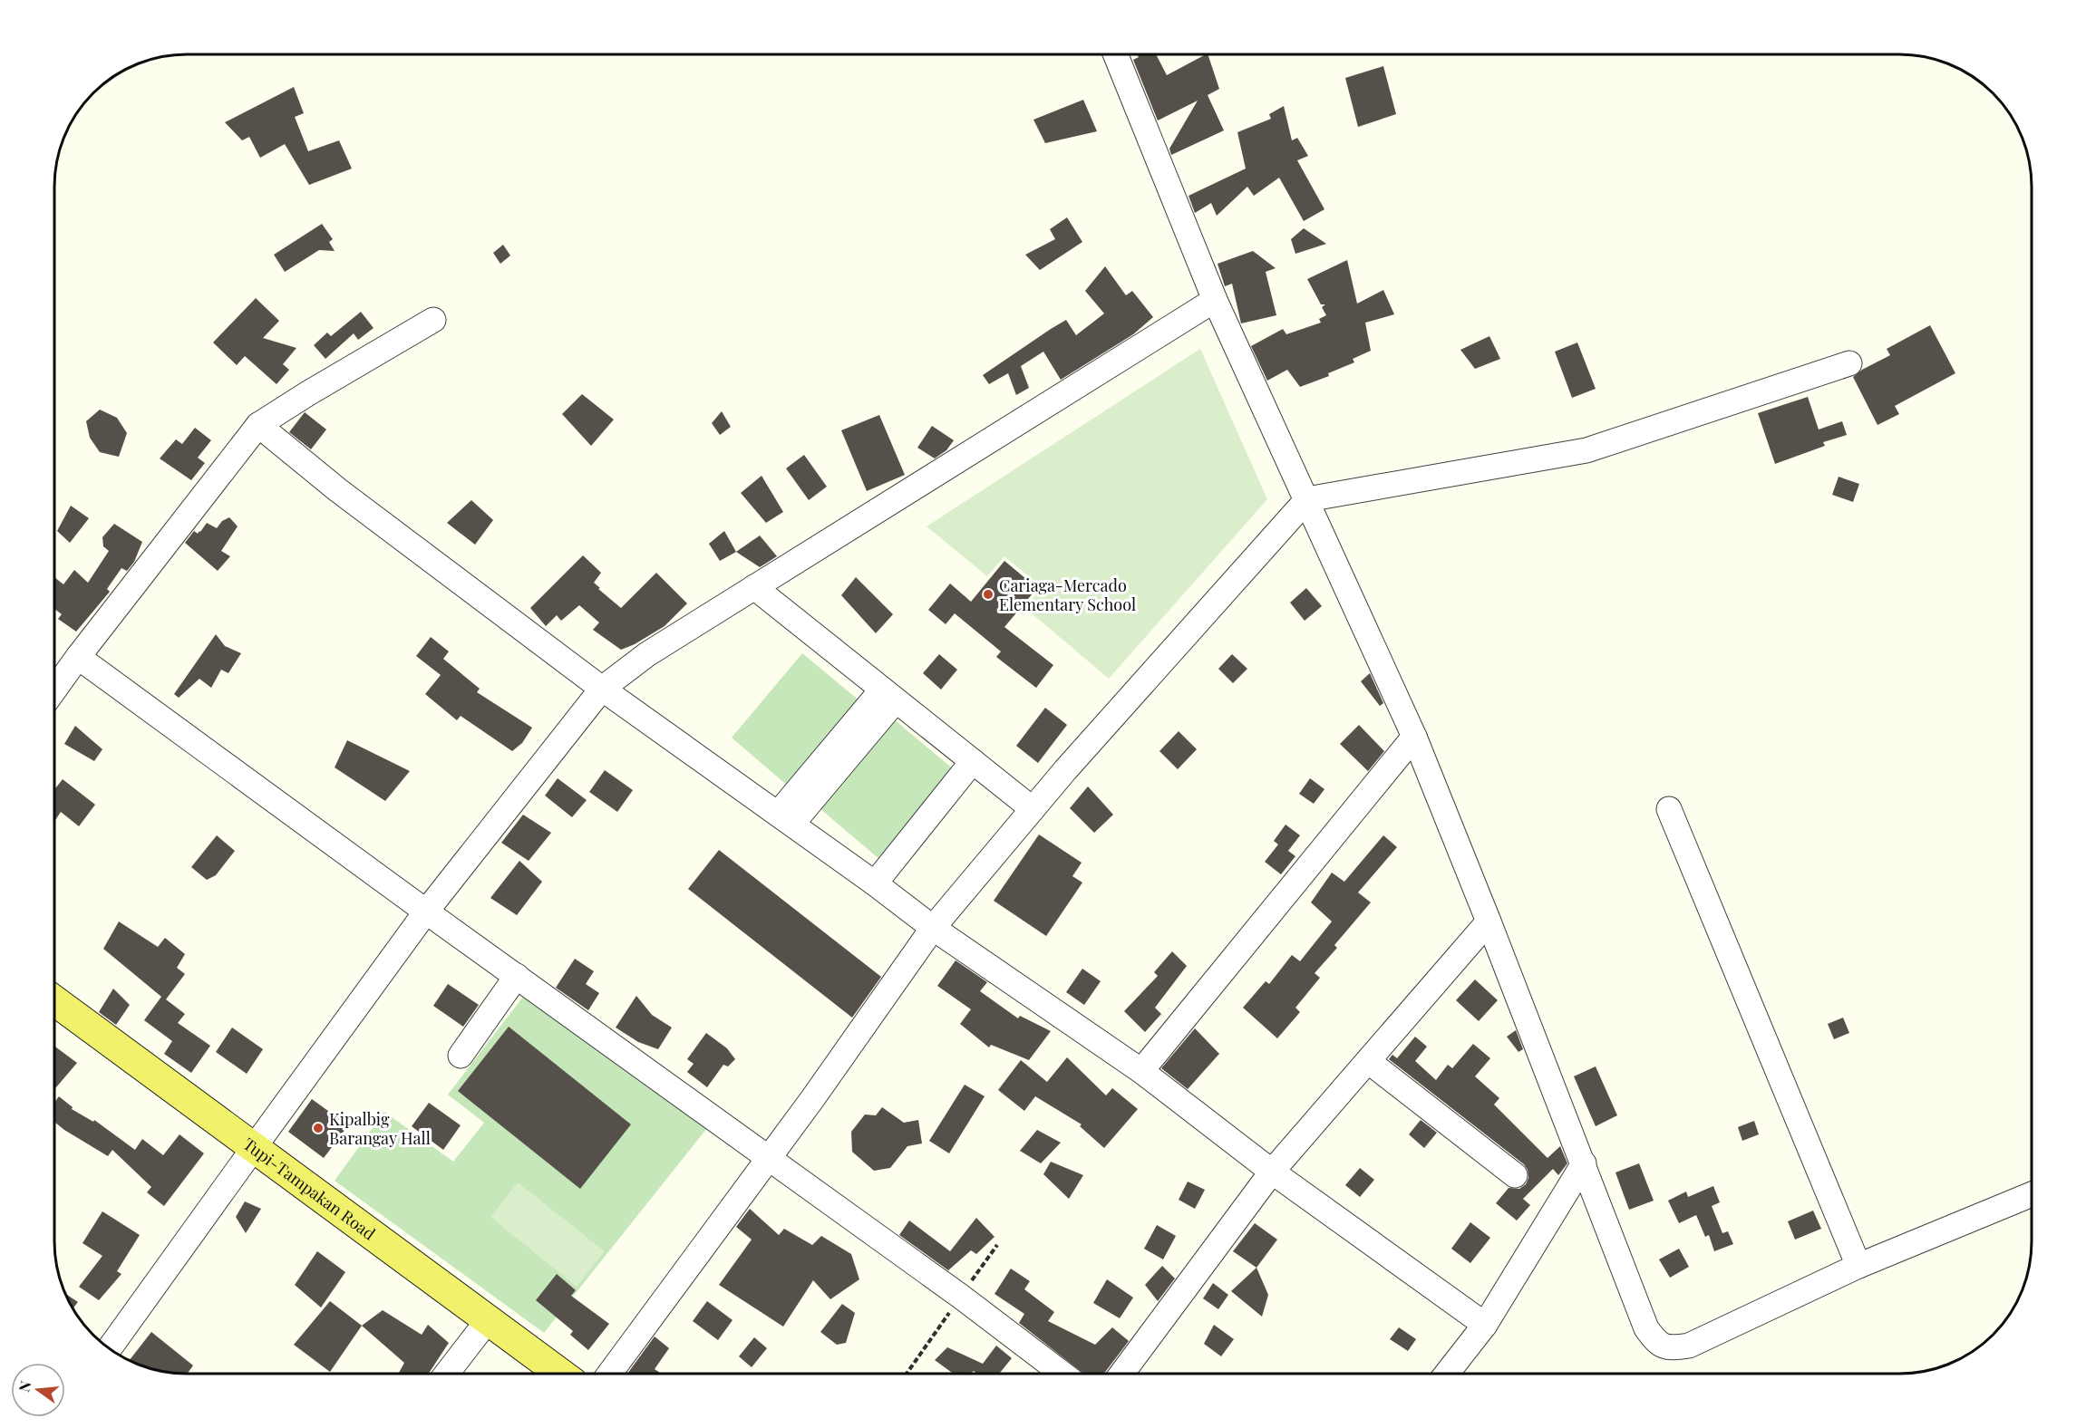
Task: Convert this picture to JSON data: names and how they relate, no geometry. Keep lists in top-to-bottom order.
{
  "streets": {
    "main road": ["Tupi-Tampakan Road"]
  },
  "places": ["Cariaga-Mercado Elementary School", "Kipalbig Barangay Hall"],
  "north": "left"
}
